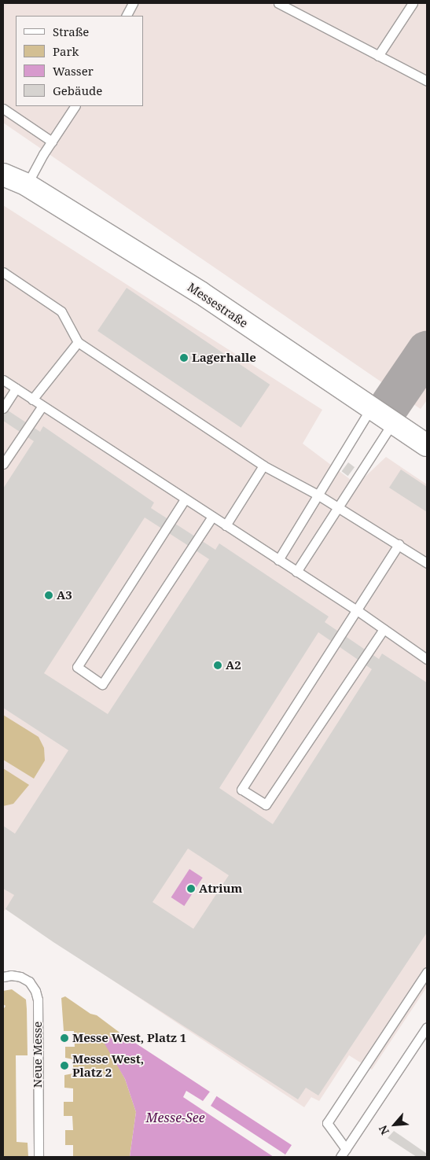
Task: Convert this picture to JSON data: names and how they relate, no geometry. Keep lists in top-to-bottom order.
{
  "streets": {
    "street": ["Messestraße"],
    "lane": ["Neue Messe"]
  },
  "water": ["Messe-See"],
  "places": [
    "Lagerhalle",
    "A3",
    "A2",
    "Atrium",
    "Messe West, Platz 1",
    "Messe West, Platz 2"
  ],
  "legend": [
    "Straße",
    "Park",
    "Wasser",
    "Gebäude"
  ],
  "north": "bottom left"
}
